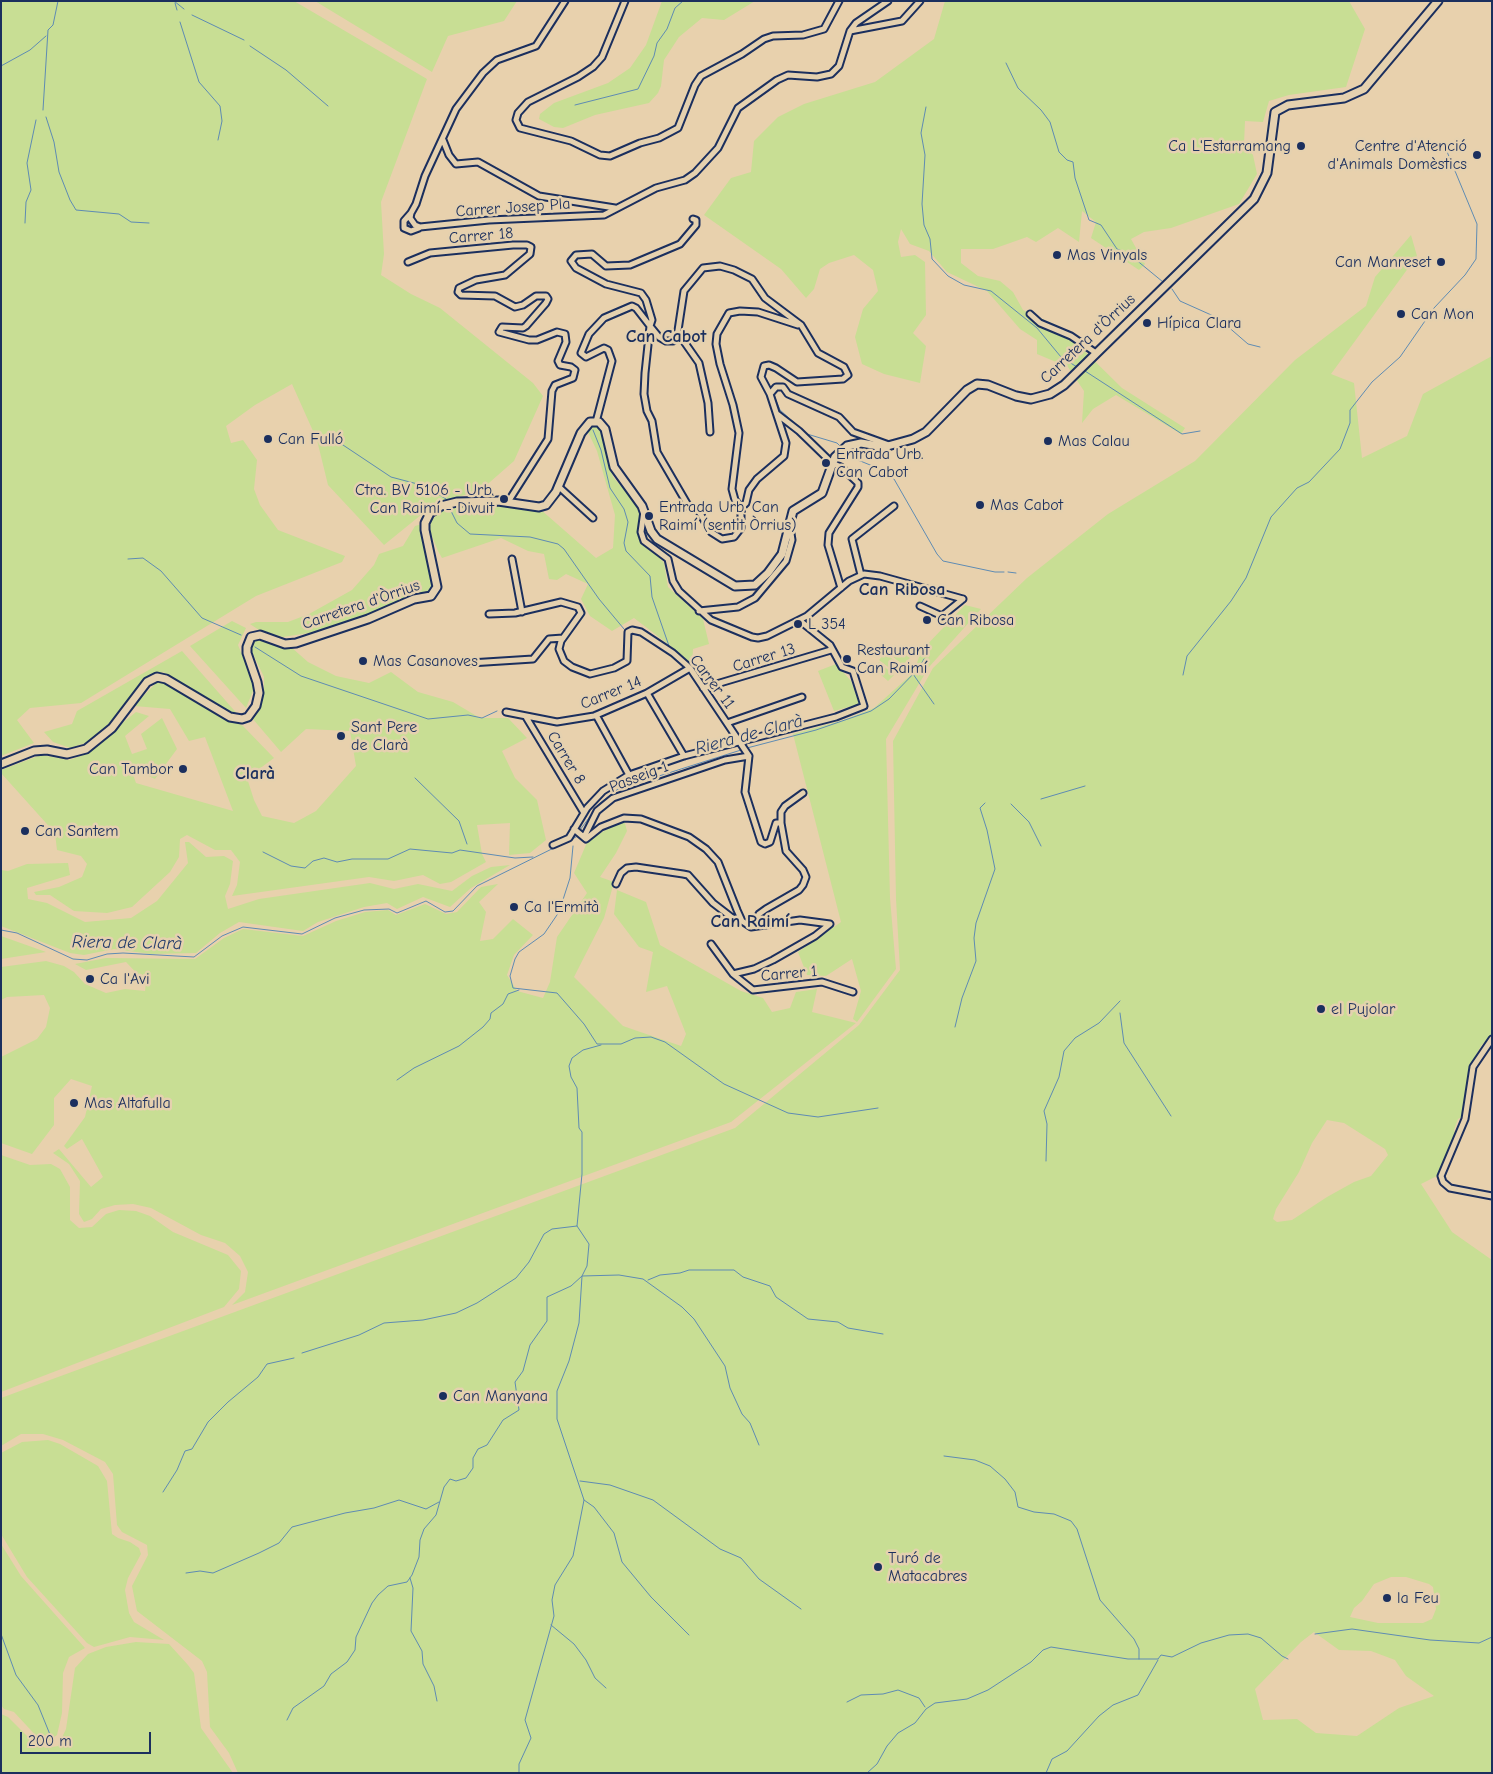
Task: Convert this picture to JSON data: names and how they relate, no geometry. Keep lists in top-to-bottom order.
{
  "streets": {
    "street": [
      "Carrer Josep Pla",
      "Carrer 18",
      "Carretera d'Òrrius",
      "Carrer 13",
      "Carrer 11",
      "Carrer 14",
      "Carrer 8",
      "Passeig 1",
      "Carrer 1"
    ]
  },
  "crossings": [
    ["Carrer 18", "Carretera d'Òrrius"],
    ["Carrer 13", "Carrer 11"],
    ["Carrer 11", "Carrer 14"],
    ["Carrer 11", "Passeig 1"],
    ["Carrer 14", "Carrer 8"]
  ],
  "districts": [
    "Can Cabot",
    "Can Ribosa",
    "Clarà",
    "Can Raimí"
  ],
  "water": ["Riera de Clarà"],
  "places": [
    "Ca L'Estarramang",
    "Centre d'Atenció d'Animals Domèstics",
    "Mas Vinyals",
    "Can Manreset",
    "Can Mon",
    "Hípica Clara",
    "Can Fulló",
    "Mas Calau",
    "Entrada Urb. Can Cabot",
    "Ctra. BV 5106 - Urb. Can Raimí - Divuit",
    "Mas Cabot",
    "Entrada Urb. Can Raimí (sentit Òrrius)",
    "Can Ribosa",
    "L 354",
    "Restaurant Can Raimí",
    "Mas Casanoves",
    "Sant Pere de Clarà",
    "Can Tambor",
    "Can Santem",
    "Ca l'Ermità",
    "Ca l'Avi",
    "el Pujolar",
    "Mas Altafulla",
    "Can Manyana",
    "Turó de Matacabres",
    "la Feu"
  ],
  "scale_bar": "200 m"
}
